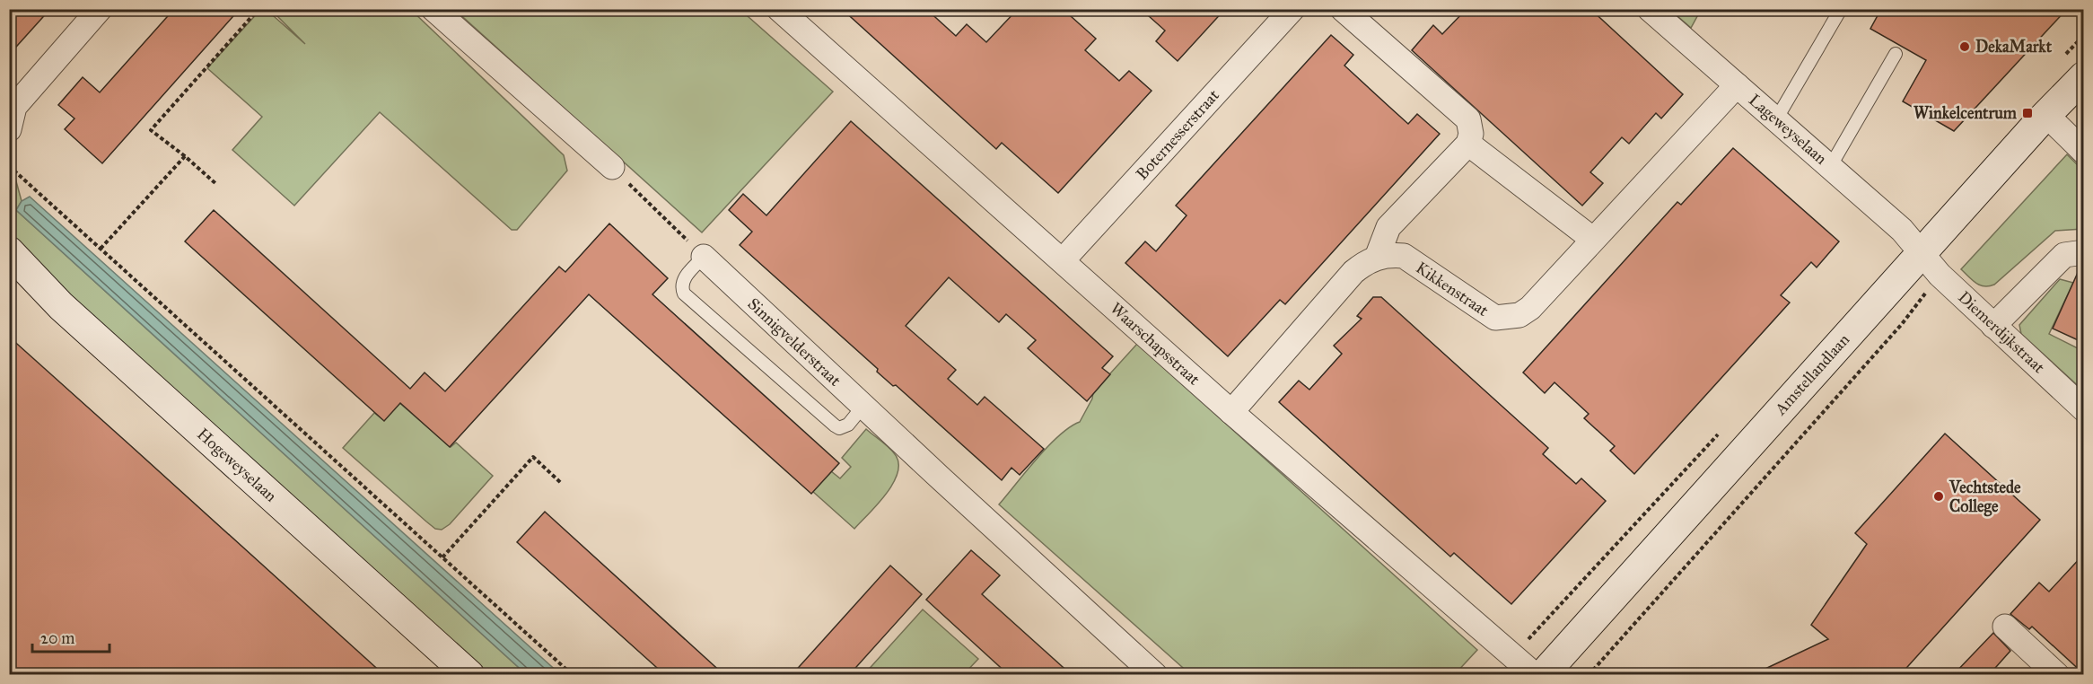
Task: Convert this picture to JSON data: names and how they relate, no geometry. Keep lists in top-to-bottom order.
{
  "streets": {
    "main road": ["Amstellandlaan", "Hogeweyselaan"],
    "street": [
      "Lageweyselaan",
      "Boternesserstraat",
      "Kikkenstraat",
      "Diemerdijkstraat",
      "Sinnigvelderstraat",
      "Waarschapsstraat"
    ]
  },
  "crossings": [
    ["Lageweyselaan", "Kikkenstraat"],
    ["Lageweyselaan", "Diemerdijkstraat"],
    ["Lageweyselaan", "Amstellandlaan"],
    ["Boternesserstraat", "Waarschapsstraat"],
    ["Kikkenstraat", "Waarschapsstraat"],
    ["Diemerdijkstraat", "Amstellandlaan"]
  ],
  "places": {
    "other": ["DekaMarkt", "Vechtstede College"],
    "transit": ["Winkelcentrum"]
  },
  "scale_bar": "20 m"
}
